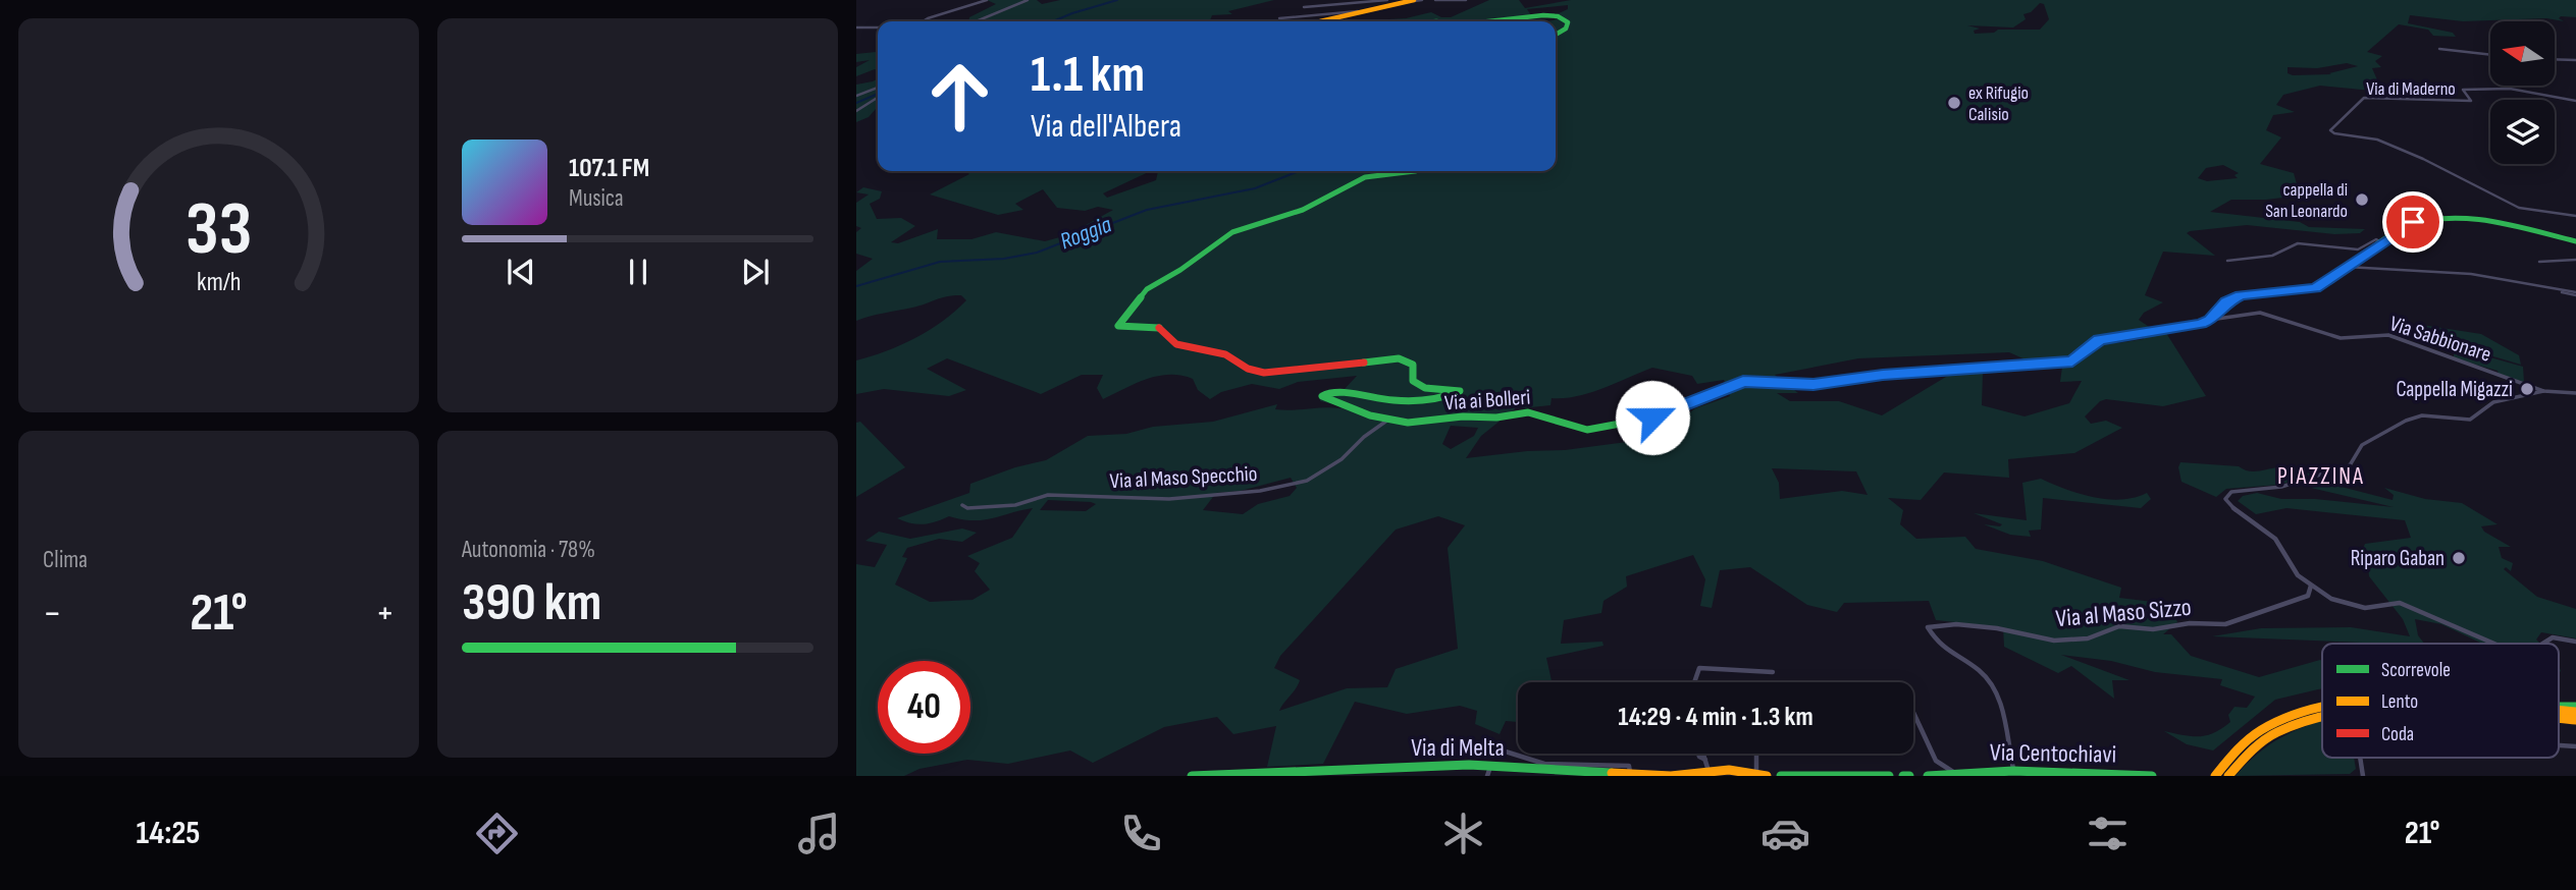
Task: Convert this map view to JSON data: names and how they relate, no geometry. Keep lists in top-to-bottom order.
{
  "streets": {
    "main road": ["Via ai Bolleri", "Via di Melta", "Via Centochiavi"],
    "street": [
      "Via di Maderno",
      "Via Sabbionare",
      "Via al Maso Specchio",
      "Via al Maso Sizzo"
    ]
  },
  "crossings": [
    ["Via Sabbionare", "Via ai Bolleri"],
    ["Via ai Bolleri", "Via al Maso Specchio"],
    ["Via al Maso Sizzo", "Via Centochiavi"]
  ],
  "districts": ["PIAZZINA"],
  "water": ["Roggia"],
  "places": [
    "ex Rifugio Calisio",
    "cappella di San Leonardo",
    "Cappella Migazzi",
    "Riparo Gaban"
  ],
  "legend": ["Scorrevole", "Lento", "Coda"],
  "north": "left",
  "page": {
    "turn": ["1.1 km", "Via dell'Albera"],
    "song": ["107.1 FM", "Musica"],
    "tile": [
      "Clima",
      ["Autonomia · 78%", "390 km"]
    ],
    "heat": ["−", "21°", "+"],
    "limit": "40",
    "trip": "14:29 · 4 min · 1.3 km",
    "tabs": ["14:25", "21°"],
    "gauge": ["33", "km/h"]
  }
}
